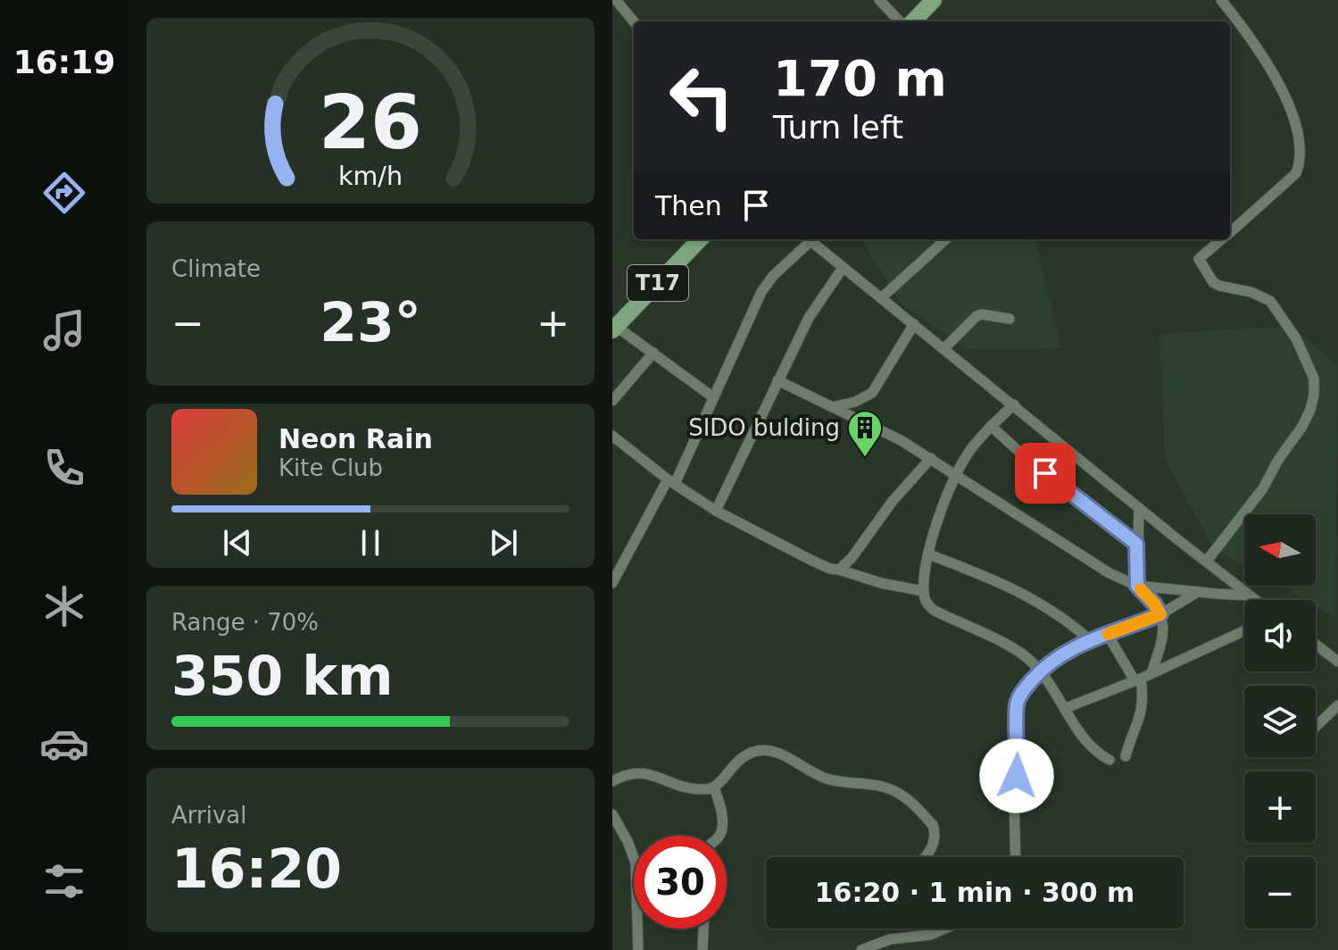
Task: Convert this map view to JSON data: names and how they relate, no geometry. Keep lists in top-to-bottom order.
{
  "streets": {
    "main road": ["T17"]
  },
  "places": {
    "building": ["SIDO bulding"]
  },
  "north": "left",
  "page": {
    "tabs": "16:19",
    "turn": ["170 m", "Turn left"],
    "then": "Then",
    "tile": [
      "Climate",
      ["Range · 70%", "350 km"],
      ["Arrival", "16:20"]
    ],
    "heat": ["−", "23°", "+"],
    "song": ["Neon Rain", "Kite Club"],
    "map_buttons": ["+", "−"],
    "limit": "30",
    "trip": "16:20 · 1 min · 300 m",
    "gauge": ["26", "km/h"]
  }
}
